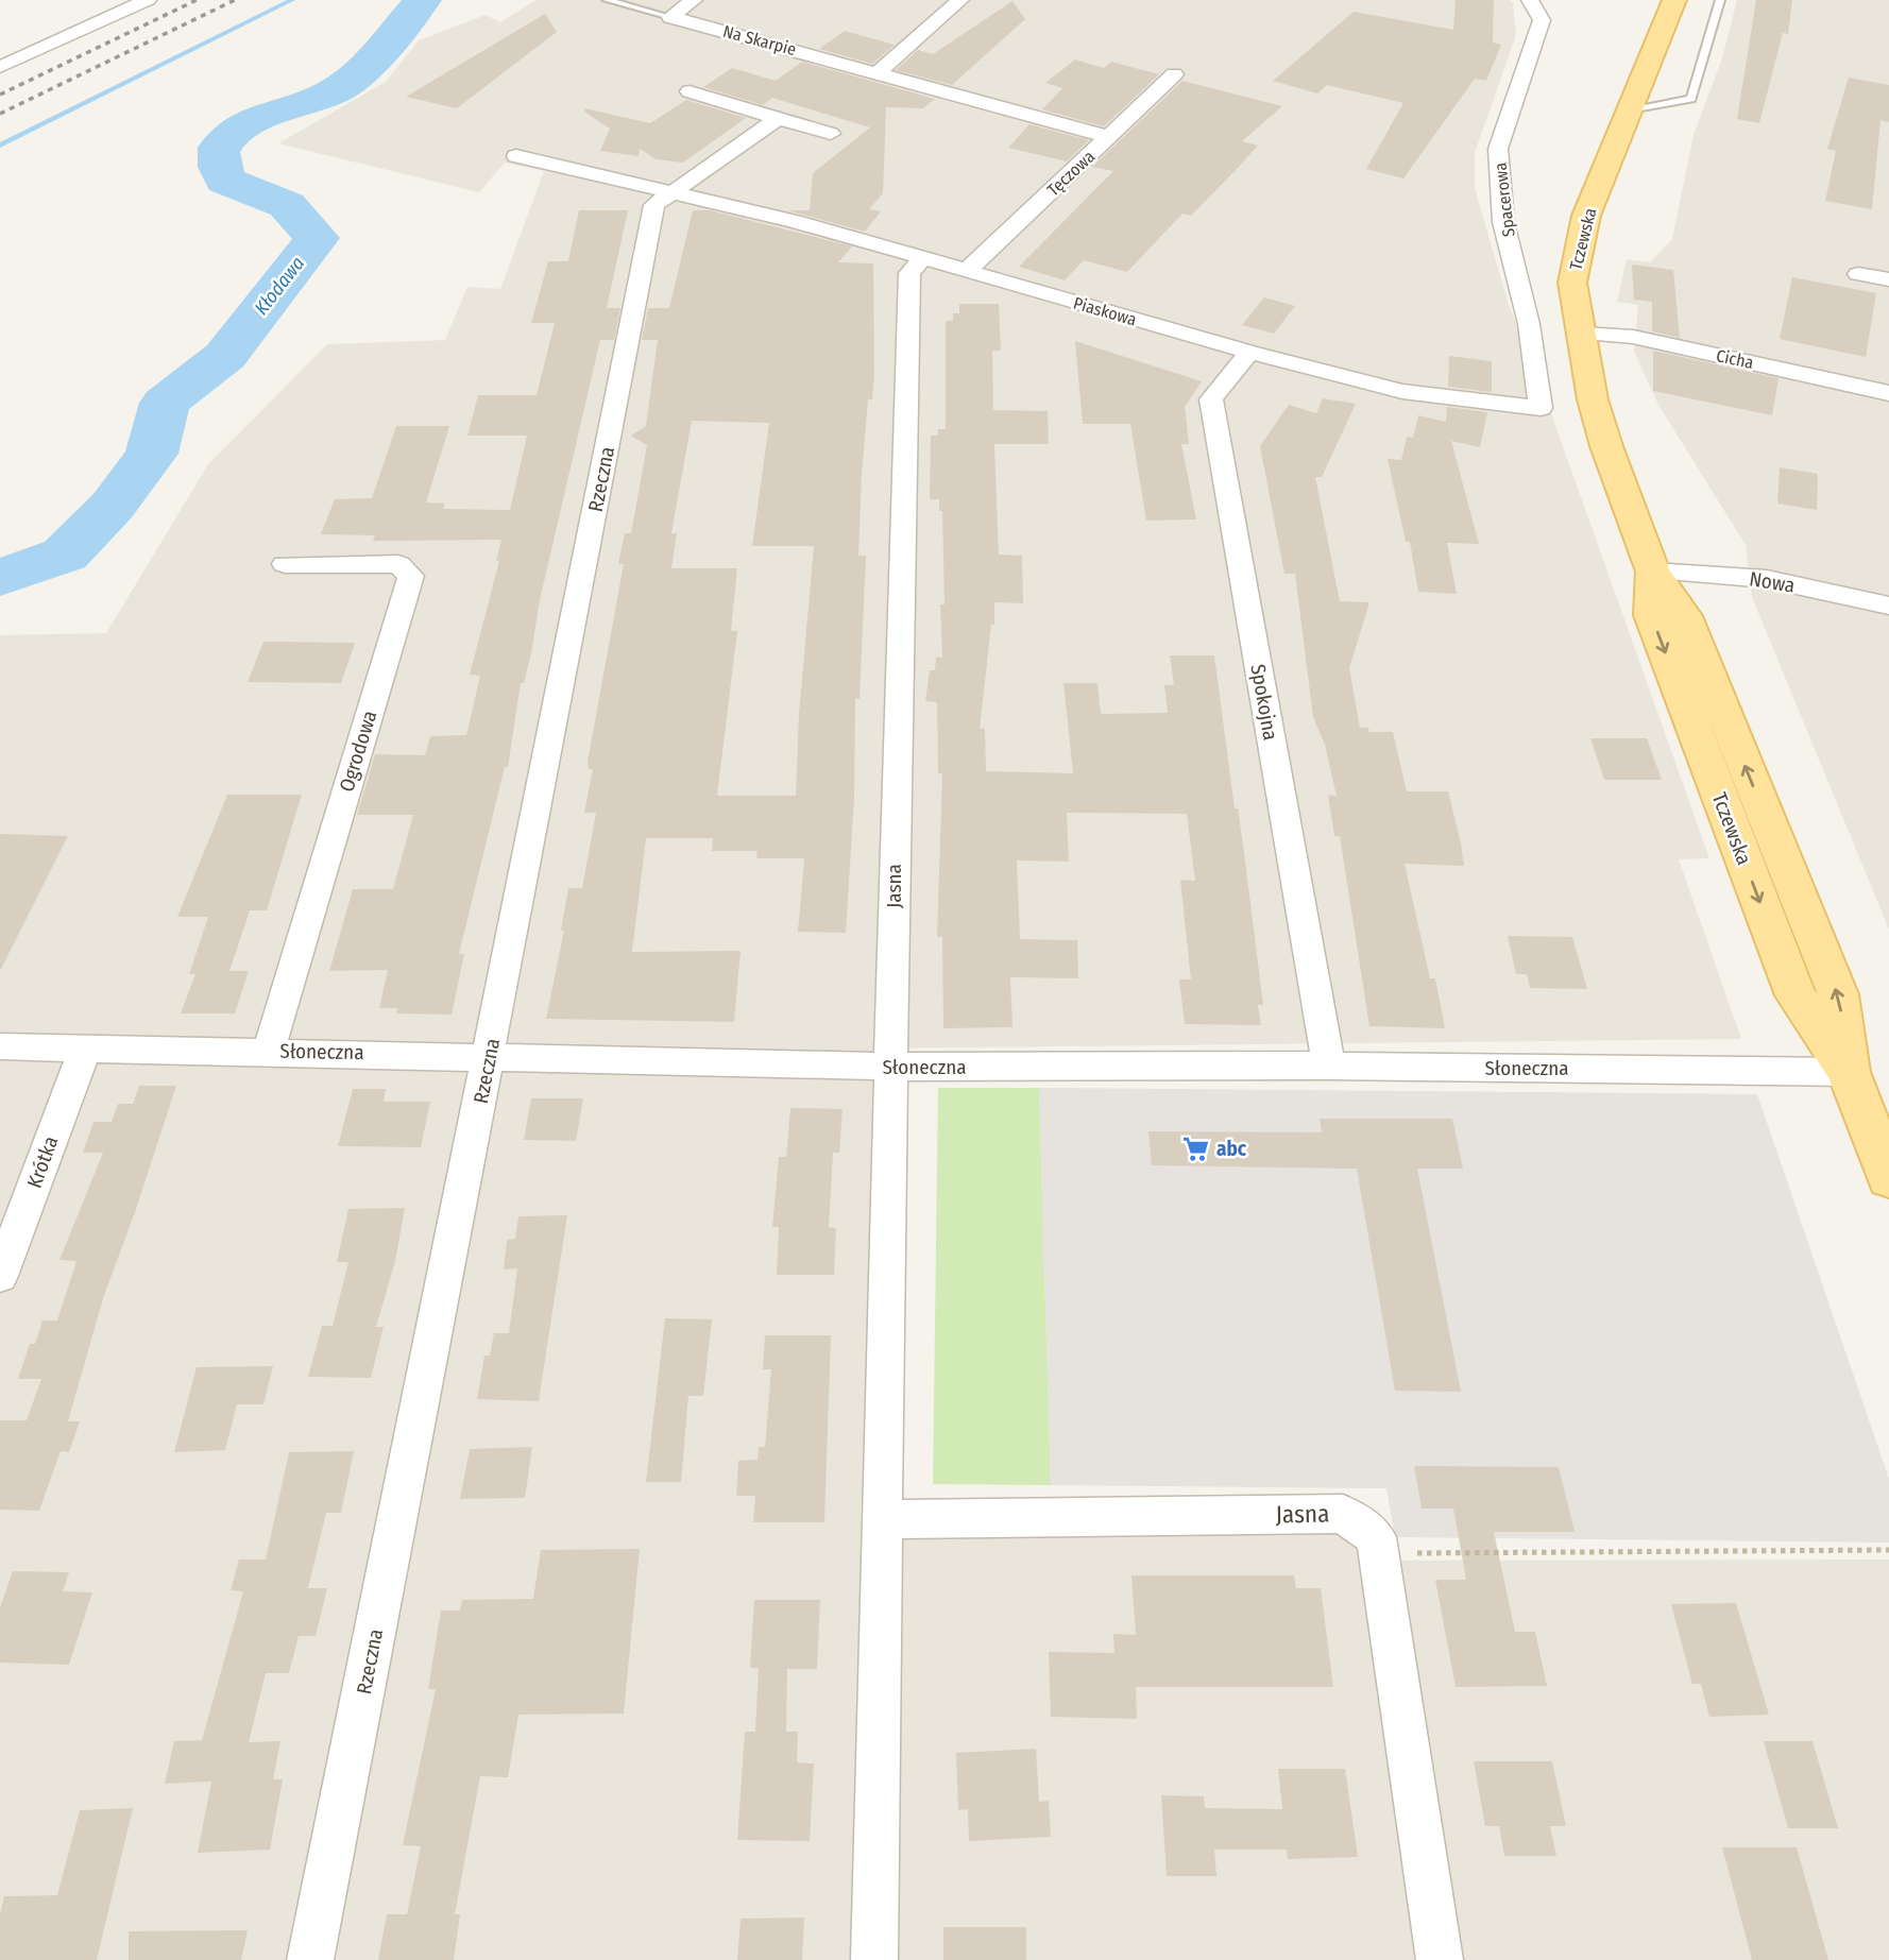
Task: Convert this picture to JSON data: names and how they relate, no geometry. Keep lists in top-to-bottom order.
{
  "streets": {
    "main road": ["Tczewska"],
    "street": [
      "Na Skarpie",
      "Tęczowa",
      "Spacerowa",
      "Piaskowa",
      "Cicha",
      "Rzeczna",
      "Nowa",
      "Spokojna",
      "Ogrodowa",
      "Jasna",
      "Słoneczna",
      "Krótka"
    ]
  },
  "crossings": [
    ["Na Skarpie", "Tęczowa"],
    ["Tęczowa", "Piaskowa"],
    ["Spacerowa", "Piaskowa"],
    ["Tczewska", "Cicha"],
    ["Tczewska", "Nowa"],
    ["Tczewska", "Słoneczna"],
    ["Piaskowa", "Rzeczna"],
    ["Piaskowa", "Spokojna"],
    ["Piaskowa", "Jasna"],
    ["Rzeczna", "Słoneczna"],
    ["Spokojna", "Słoneczna"],
    ["Ogrodowa", "Słoneczna"],
    ["Jasna", "Słoneczna"],
    ["Słoneczna", "Krótka"]
  ],
  "water": ["Kłodawa"],
  "places": {
    "supermarket": ["abc"]
  }
}
